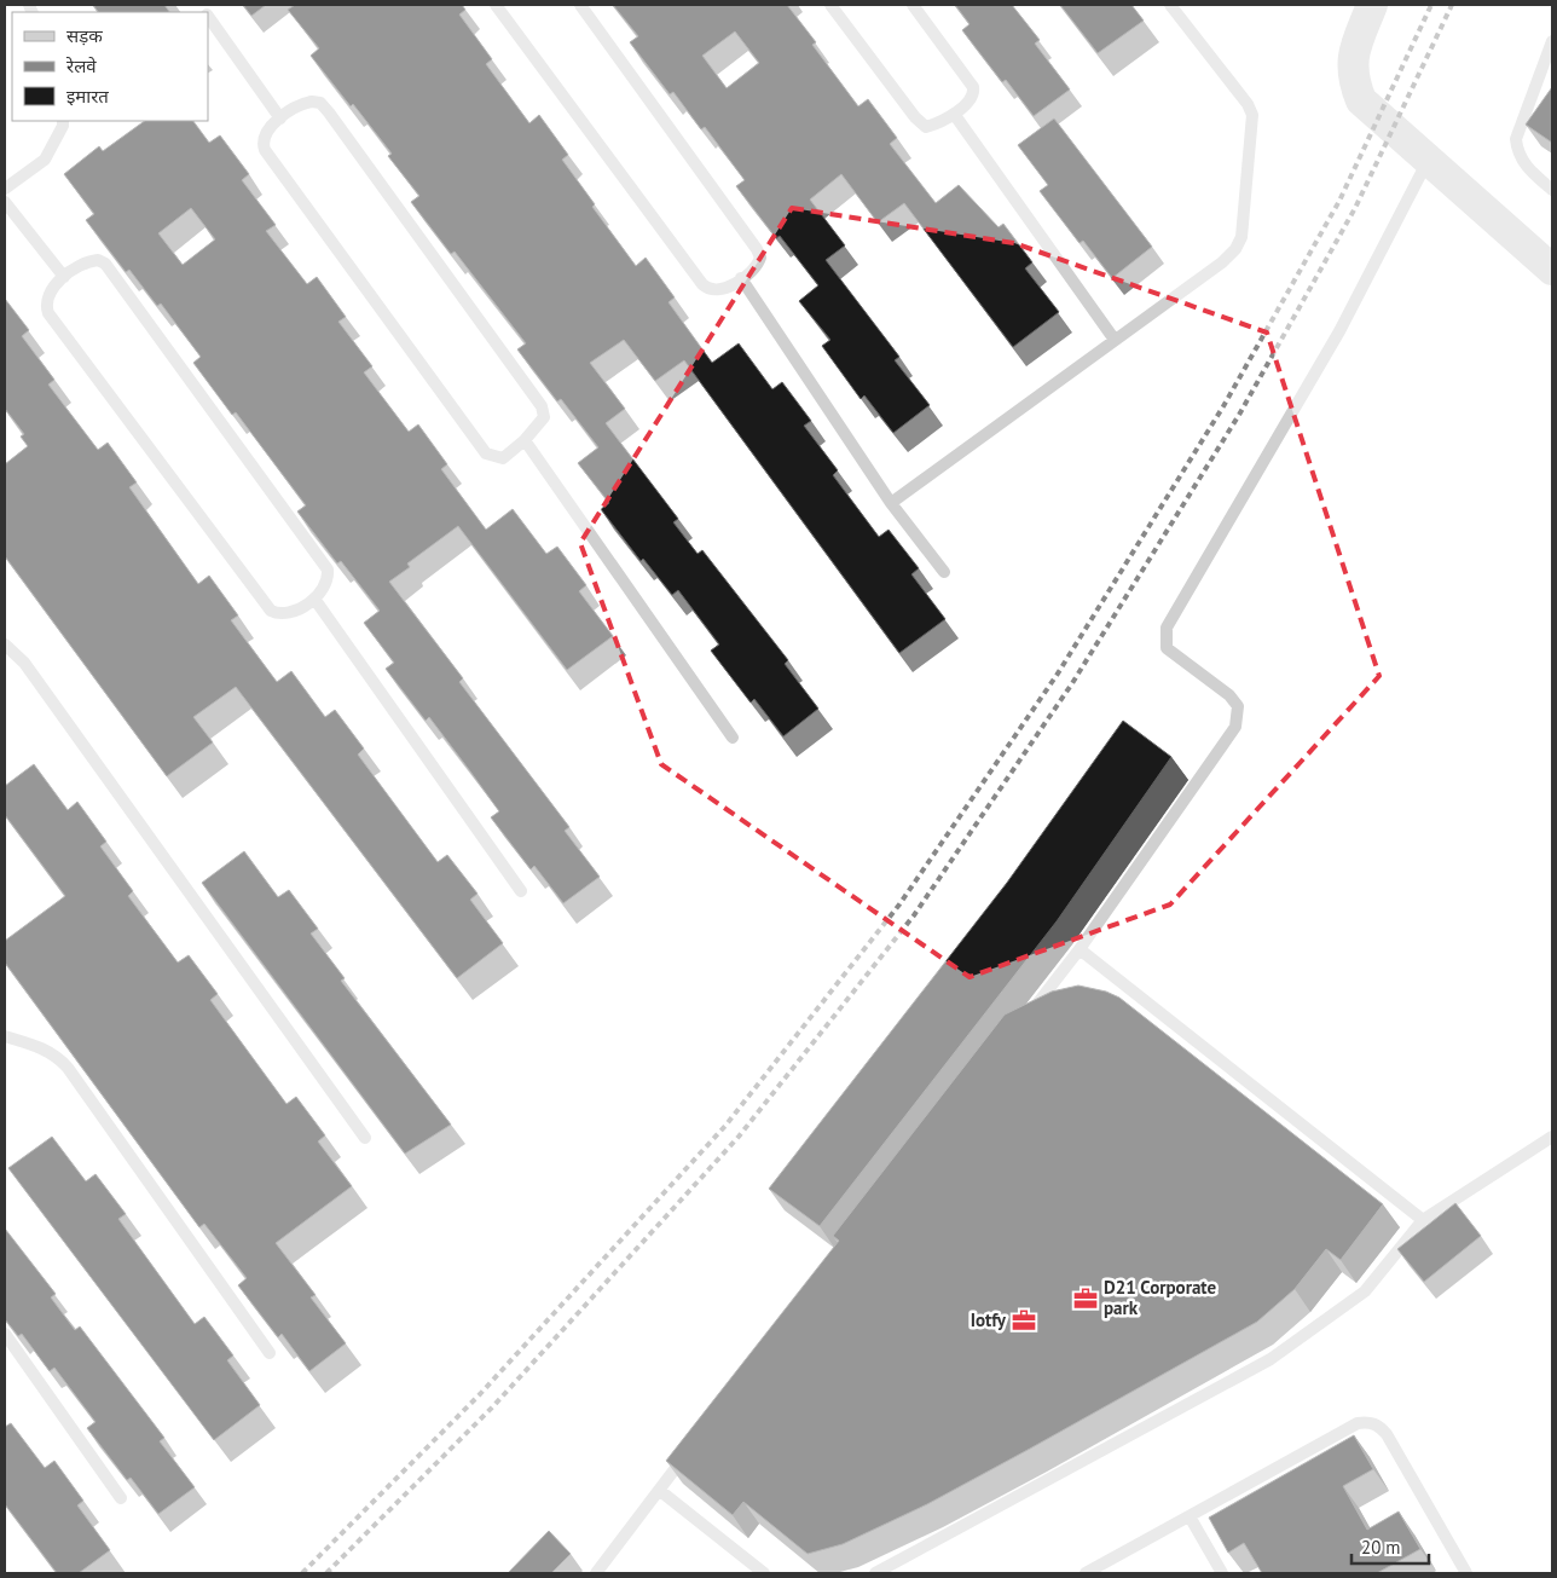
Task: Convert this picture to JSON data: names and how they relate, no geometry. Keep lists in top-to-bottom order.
{
  "places": {
    "office": ["D21 Corporate park", "Iotfy"]
  },
  "legend": ["सड़क", "रेलवे", "इमारत"],
  "scale_bar": "20 m"
}
